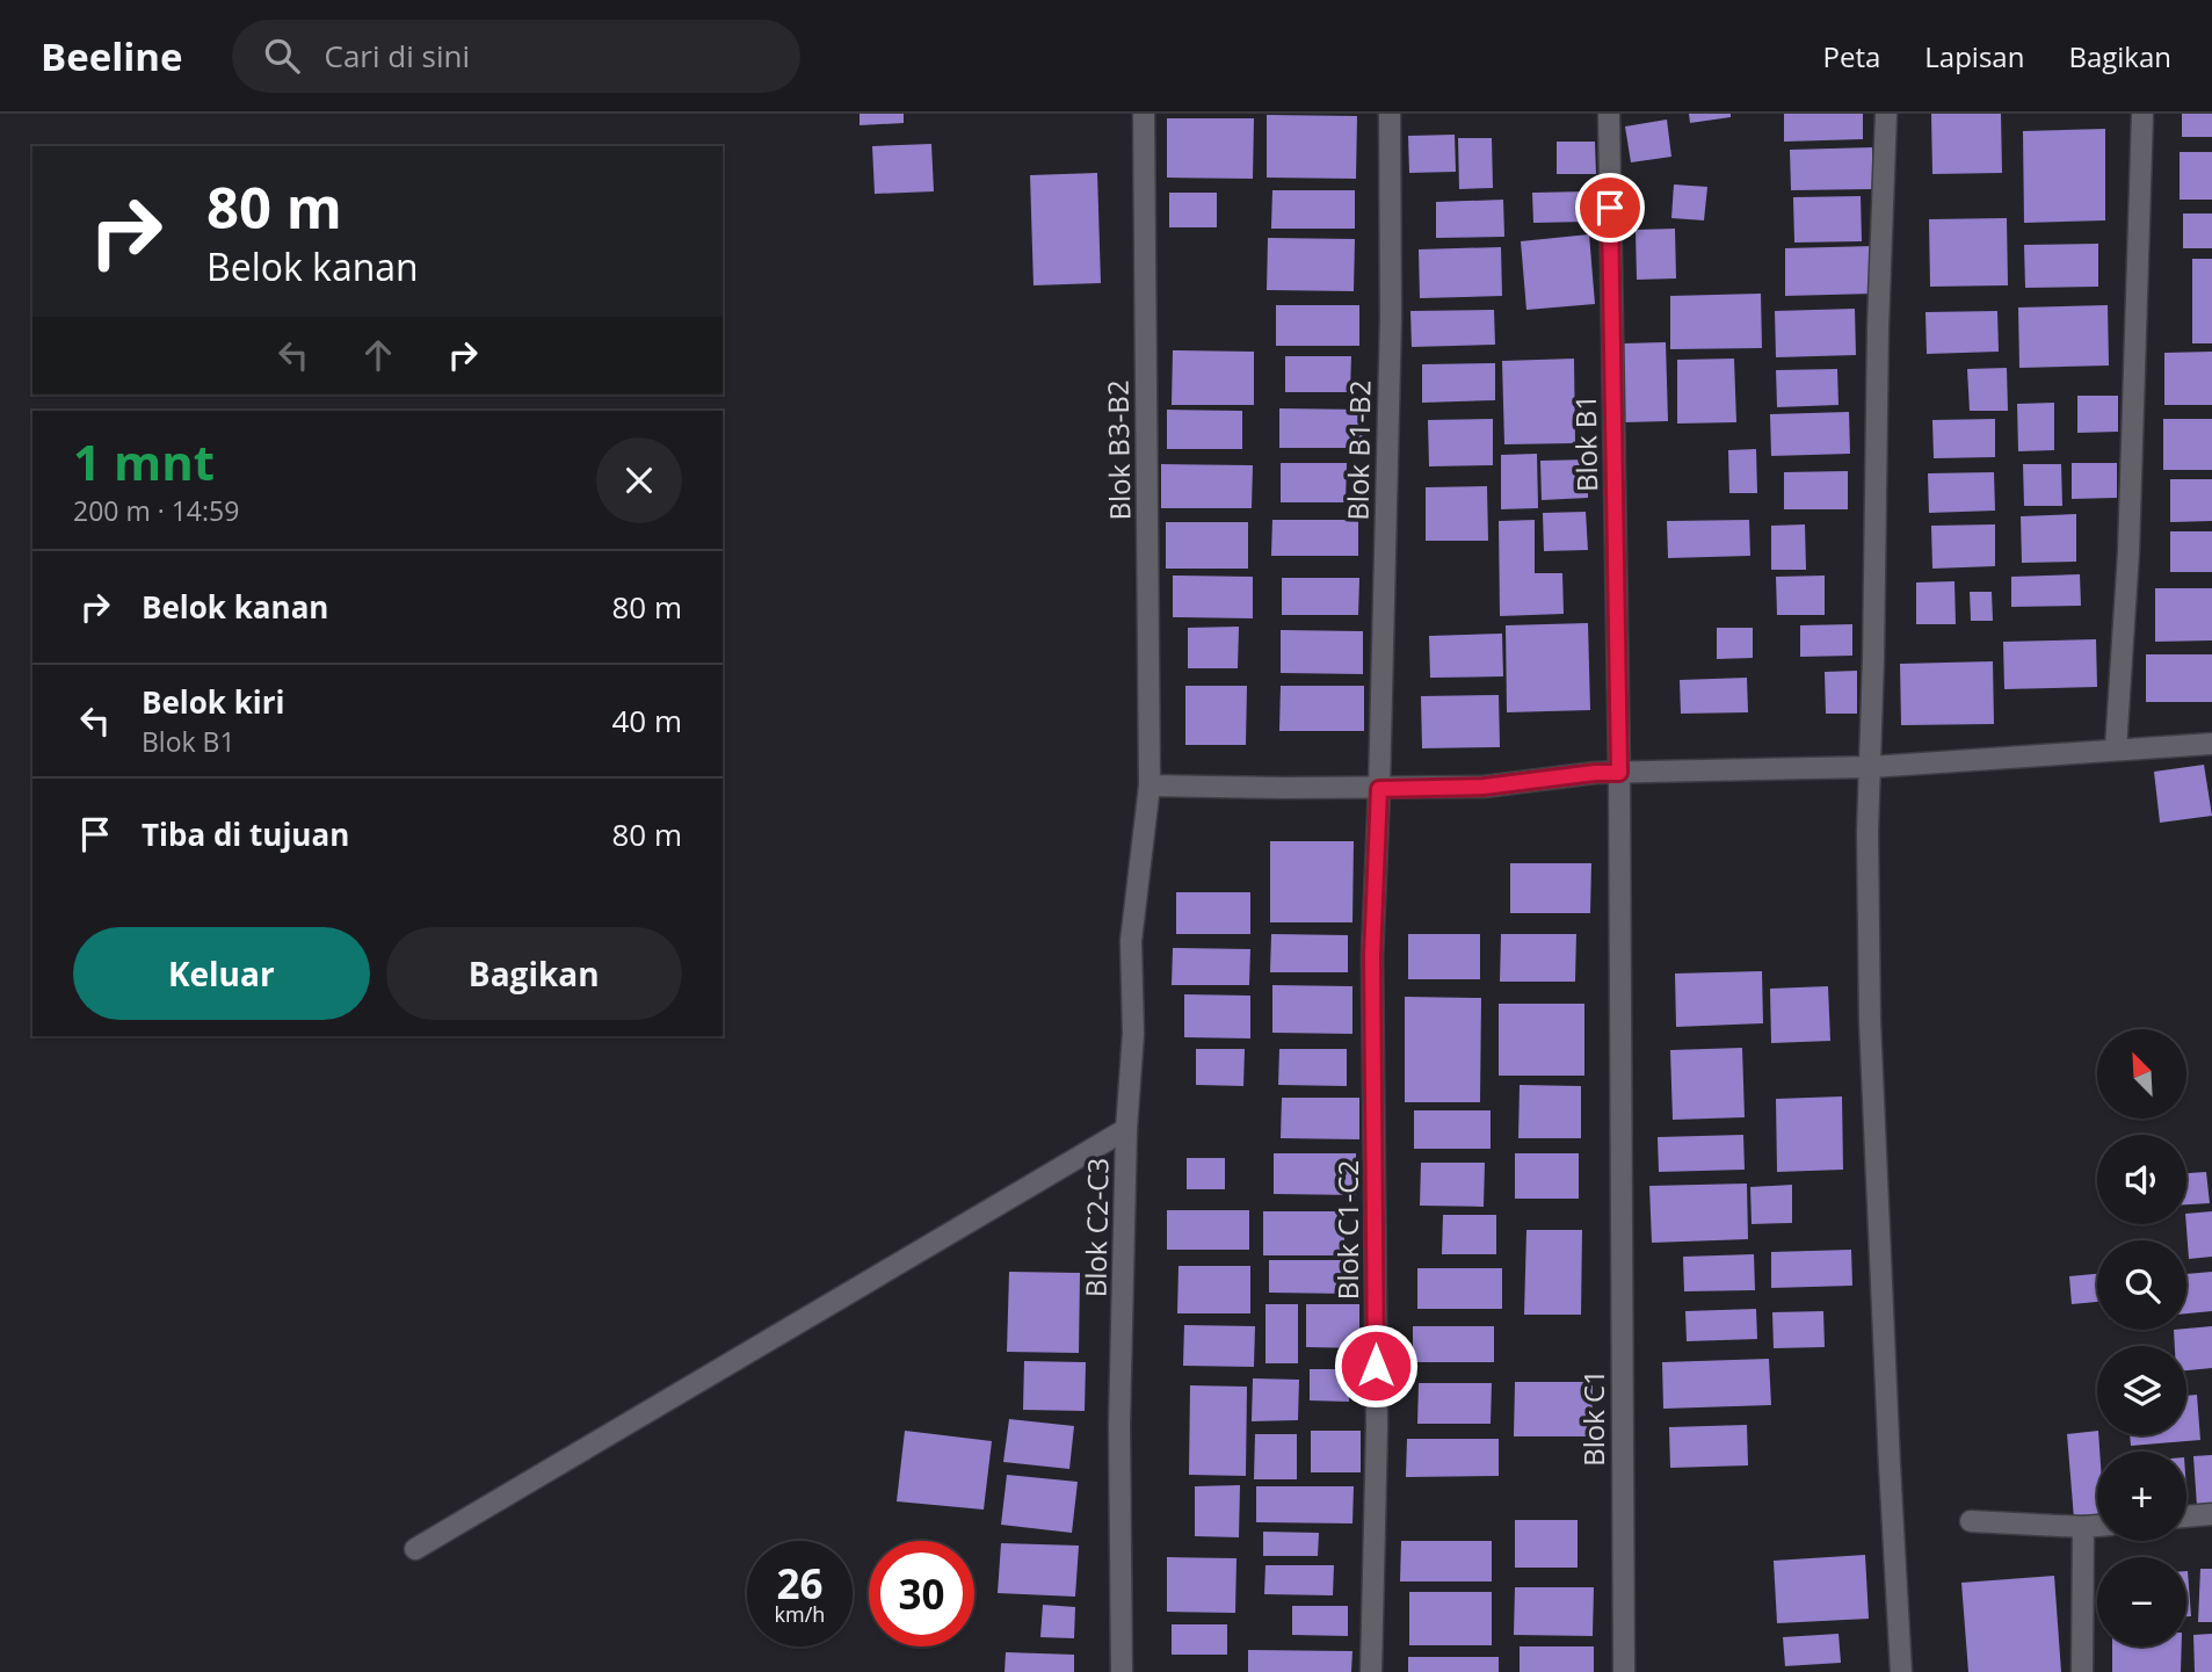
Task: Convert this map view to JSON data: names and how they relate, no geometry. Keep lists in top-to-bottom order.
{
  "streets": {
    "street": [
      "Blok B1",
      "Blok B3-B2",
      "Blok B1-B2",
      "Blok C2-C3",
      "Blok C1-C2",
      "Blok C1"
    ]
  },
  "crossings": [
    ["Blok B1", "Blok C1"],
    ["Blok B3-B2", "Blok C2-C3"],
    ["Blok B1-B2", "Blok C1-C2"]
  ],
  "north": "top left",
  "page": {
    "header": "Beeline",
    "search": "Cari di sini",
    "nav": ["Peta", "Lapisan", "Bagikan"],
    "turn": ["80 m", "Belok kanan"],
    "heading": ["1 mnt", "200 m · 14:59"],
    "list": [
      {
        "name": "Belok kanan",
        "value": "80 m"
      },
      {
        "name": "Belok kiri",
        "note": "Blok B1",
        "value": "40 m"
      },
      {
        "name": "Tiba di tujuan",
        "value": "80 m"
      }
    ],
    "buttons": ["Keluar", "Bagikan"],
    "map_buttons": ["+", "−"],
    "speed": "26 km/h",
    "limit": "30"
  }
}
